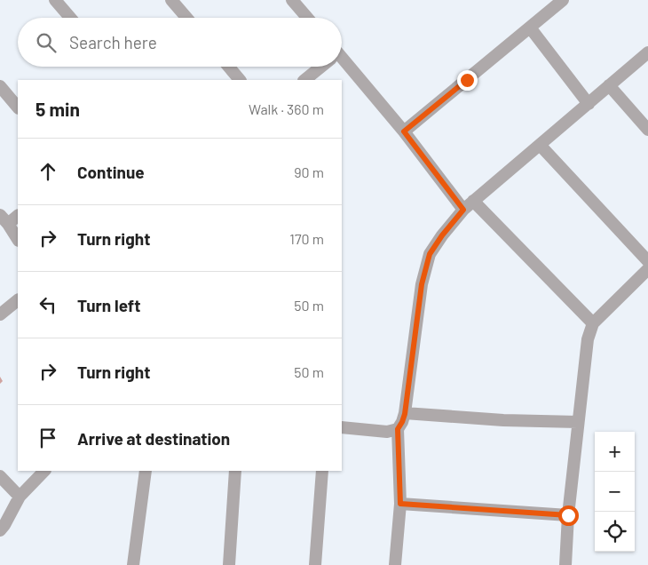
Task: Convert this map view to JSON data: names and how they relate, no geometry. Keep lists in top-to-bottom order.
{
  "page": {
    "search": "Search here",
    "heading": ["5 min", "Walk · 360 m"],
    "list": [
      ["Continue", "90 m"],
      ["Turn right", "170 m"],
      ["Turn left", "50 m"],
      ["Turn right", "50 m"],
      "Arrive at destination"
    ],
    "map_buttons": ["+", "−"]
  }
}
